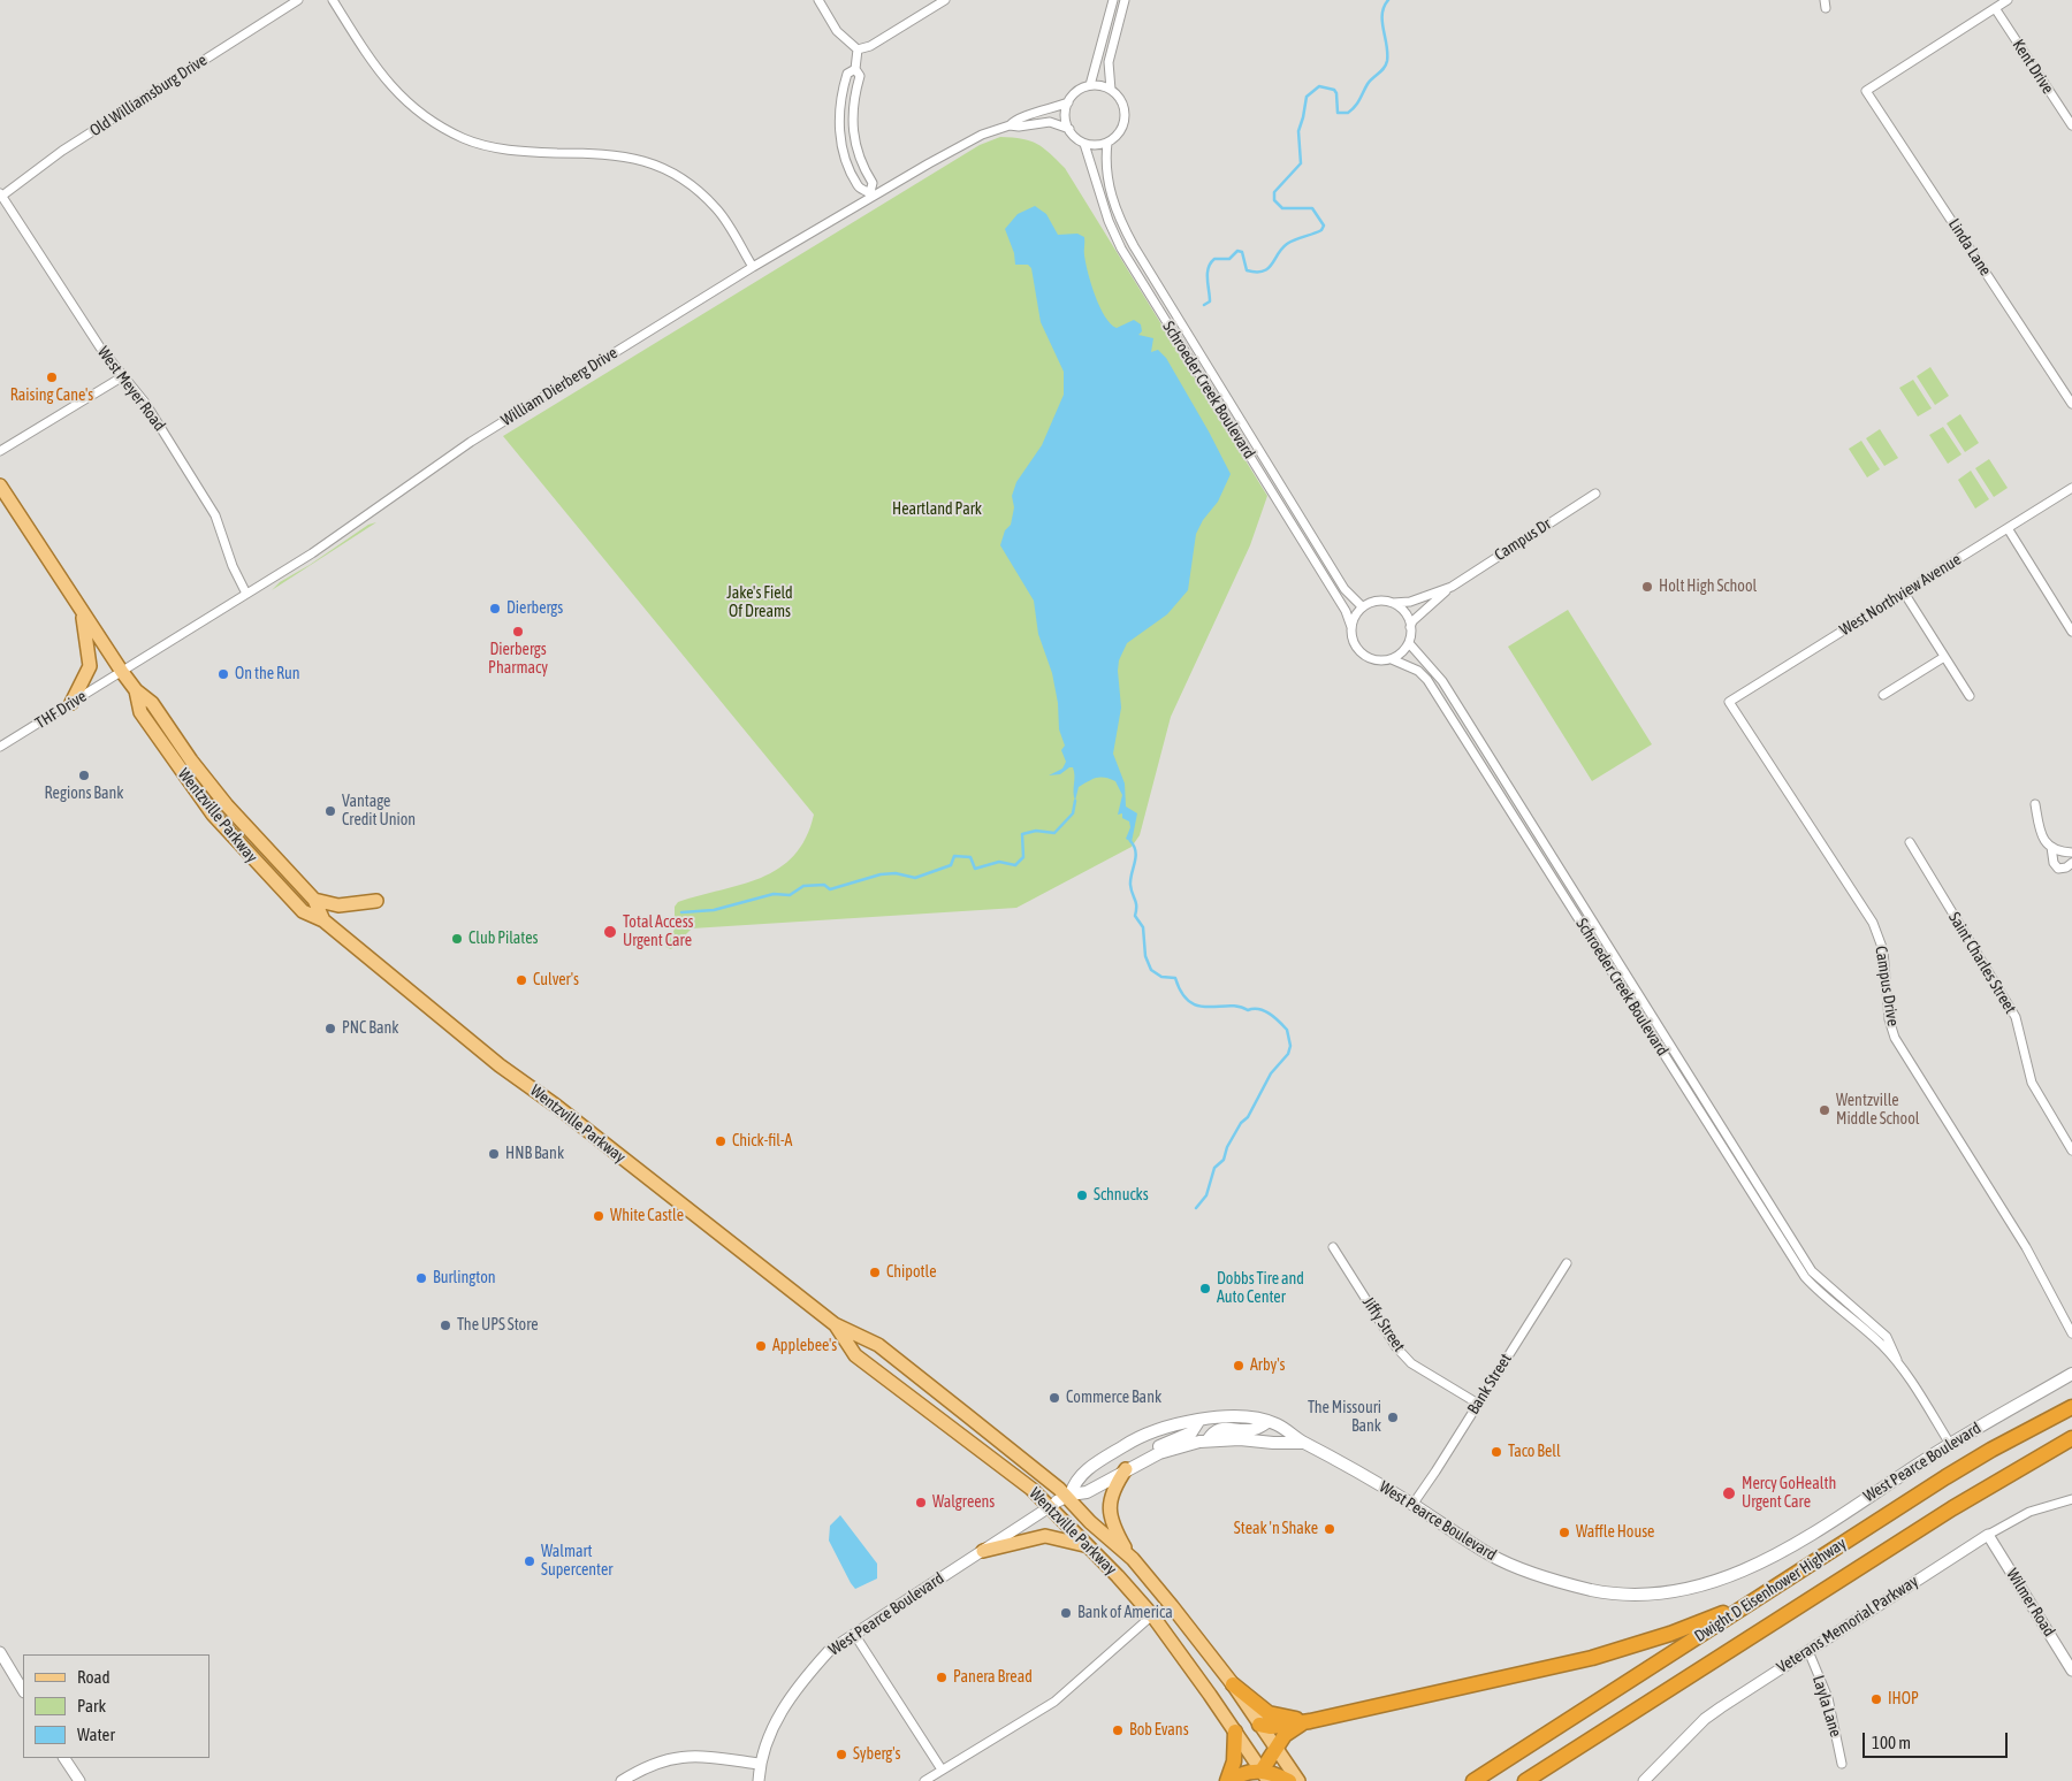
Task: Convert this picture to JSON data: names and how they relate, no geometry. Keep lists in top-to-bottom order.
{
  "streets": {
    "highway": ["Dwight D Eisenhower Highway"],
    "main road": ["Wentzville Parkway", "West Pearce Boulevard"],
    "street": [
      "Kent Drive",
      "Old Williamsburg Drive",
      "Linda Lane",
      "William Dierberg Drive",
      "West Meyer Road",
      "Schroeder Creek Boulevard",
      "Campus Dr",
      "West Northview Avenue",
      "THF Drive",
      "Saint Charles Street",
      "Campus Drive",
      "Jiffy Street",
      "Bank Street",
      "Wilmer Road",
      "Veterans Memorial Parkway",
      "Layla Lane"
    ]
  },
  "crossings": [
    ["Kent Drive", "Linda Lane"],
    ["Old Williamsburg Drive", "West Meyer Road"],
    ["William Dierberg Drive", "West Meyer Road"],
    ["William Dierberg Drive", "Schroeder Creek Boulevard"],
    ["William Dierberg Drive", "THF Drive"],
    ["William Dierberg Drive", "Wentzville Parkway"],
    ["Schroeder Creek Boulevard", "Campus Dr"],
    ["Schroeder Creek Boulevard", "West Pearce Boulevard"],
    ["West Northview Avenue", "Campus Drive"],
    ["THF Drive", "Wentzville Parkway"],
    ["Wentzville Parkway", "West Pearce Boulevard"],
    ["Jiffy Street", "Bank Street"],
    ["Bank Street", "West Pearce Boulevard"],
    ["Wilmer Road", "Veterans Memorial Parkway"],
    ["Veterans Memorial Parkway", "Layla Lane"]
  ],
  "parks": ["Heartland Park", "Jake's Field Of Dreams"],
  "places": [
    "Raising Cane's",
    "Holt High School",
    "Dierbergs",
    "Dierbergs Pharmacy",
    "On the Run",
    "Regions Bank",
    "Vantage Credit Union",
    "Total Access Urgent Care",
    "Club Pilates",
    "Culver's",
    "PNC Bank",
    "Wentzville Middle School",
    "Chick-fil-A",
    "HNB Bank",
    "Schnucks",
    "White Castle",
    "Chipotle",
    "Burlington",
    "Dobbs Tire and Auto Center",
    "The UPS Store",
    "Applebee's",
    "Arby's",
    "Commerce Bank",
    "The Missouri Bank",
    "Taco Bell",
    "Mercy GoHealth Urgent Care",
    "Walgreens",
    "Steak 'n Shake",
    "Waffle House",
    "Walmart Supercenter",
    "Bank of America",
    "Panera Bread",
    "IHOP",
    "Bob Evans",
    "Syberg's"
  ],
  "legend": ["Road", "Park", "Water"],
  "scale_bar": "100 m"
}
